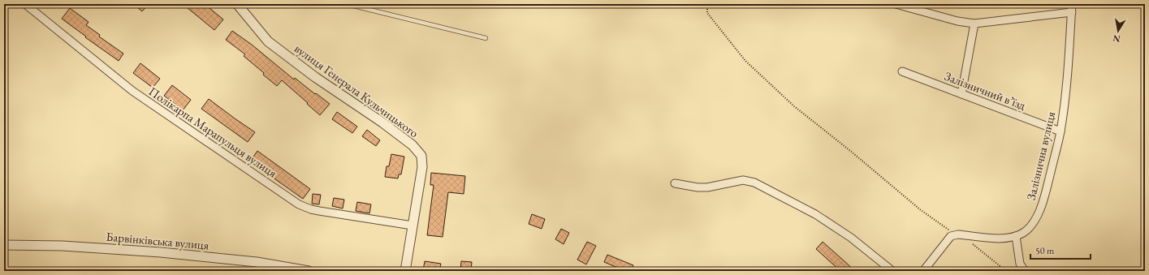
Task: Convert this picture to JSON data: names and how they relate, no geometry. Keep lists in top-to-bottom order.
{
  "streets": {
    "street": [
      "вулиця Генерала Кульчицького",
      "Залізничний в’їзд",
      "Полікарпа Марапульця вулиця",
      "Залізнична вулиця",
      "Барвінківська вулиця"
    ]
  },
  "crossings": [
    ["вулиця Генерала Кульчицького", "Полікарпа Марапульця вулиця"],
    ["Залізничний в’їзд", "Залізнична вулиця"]
  ],
  "scale_bar": "50 m",
  "north": "bottom"
}
